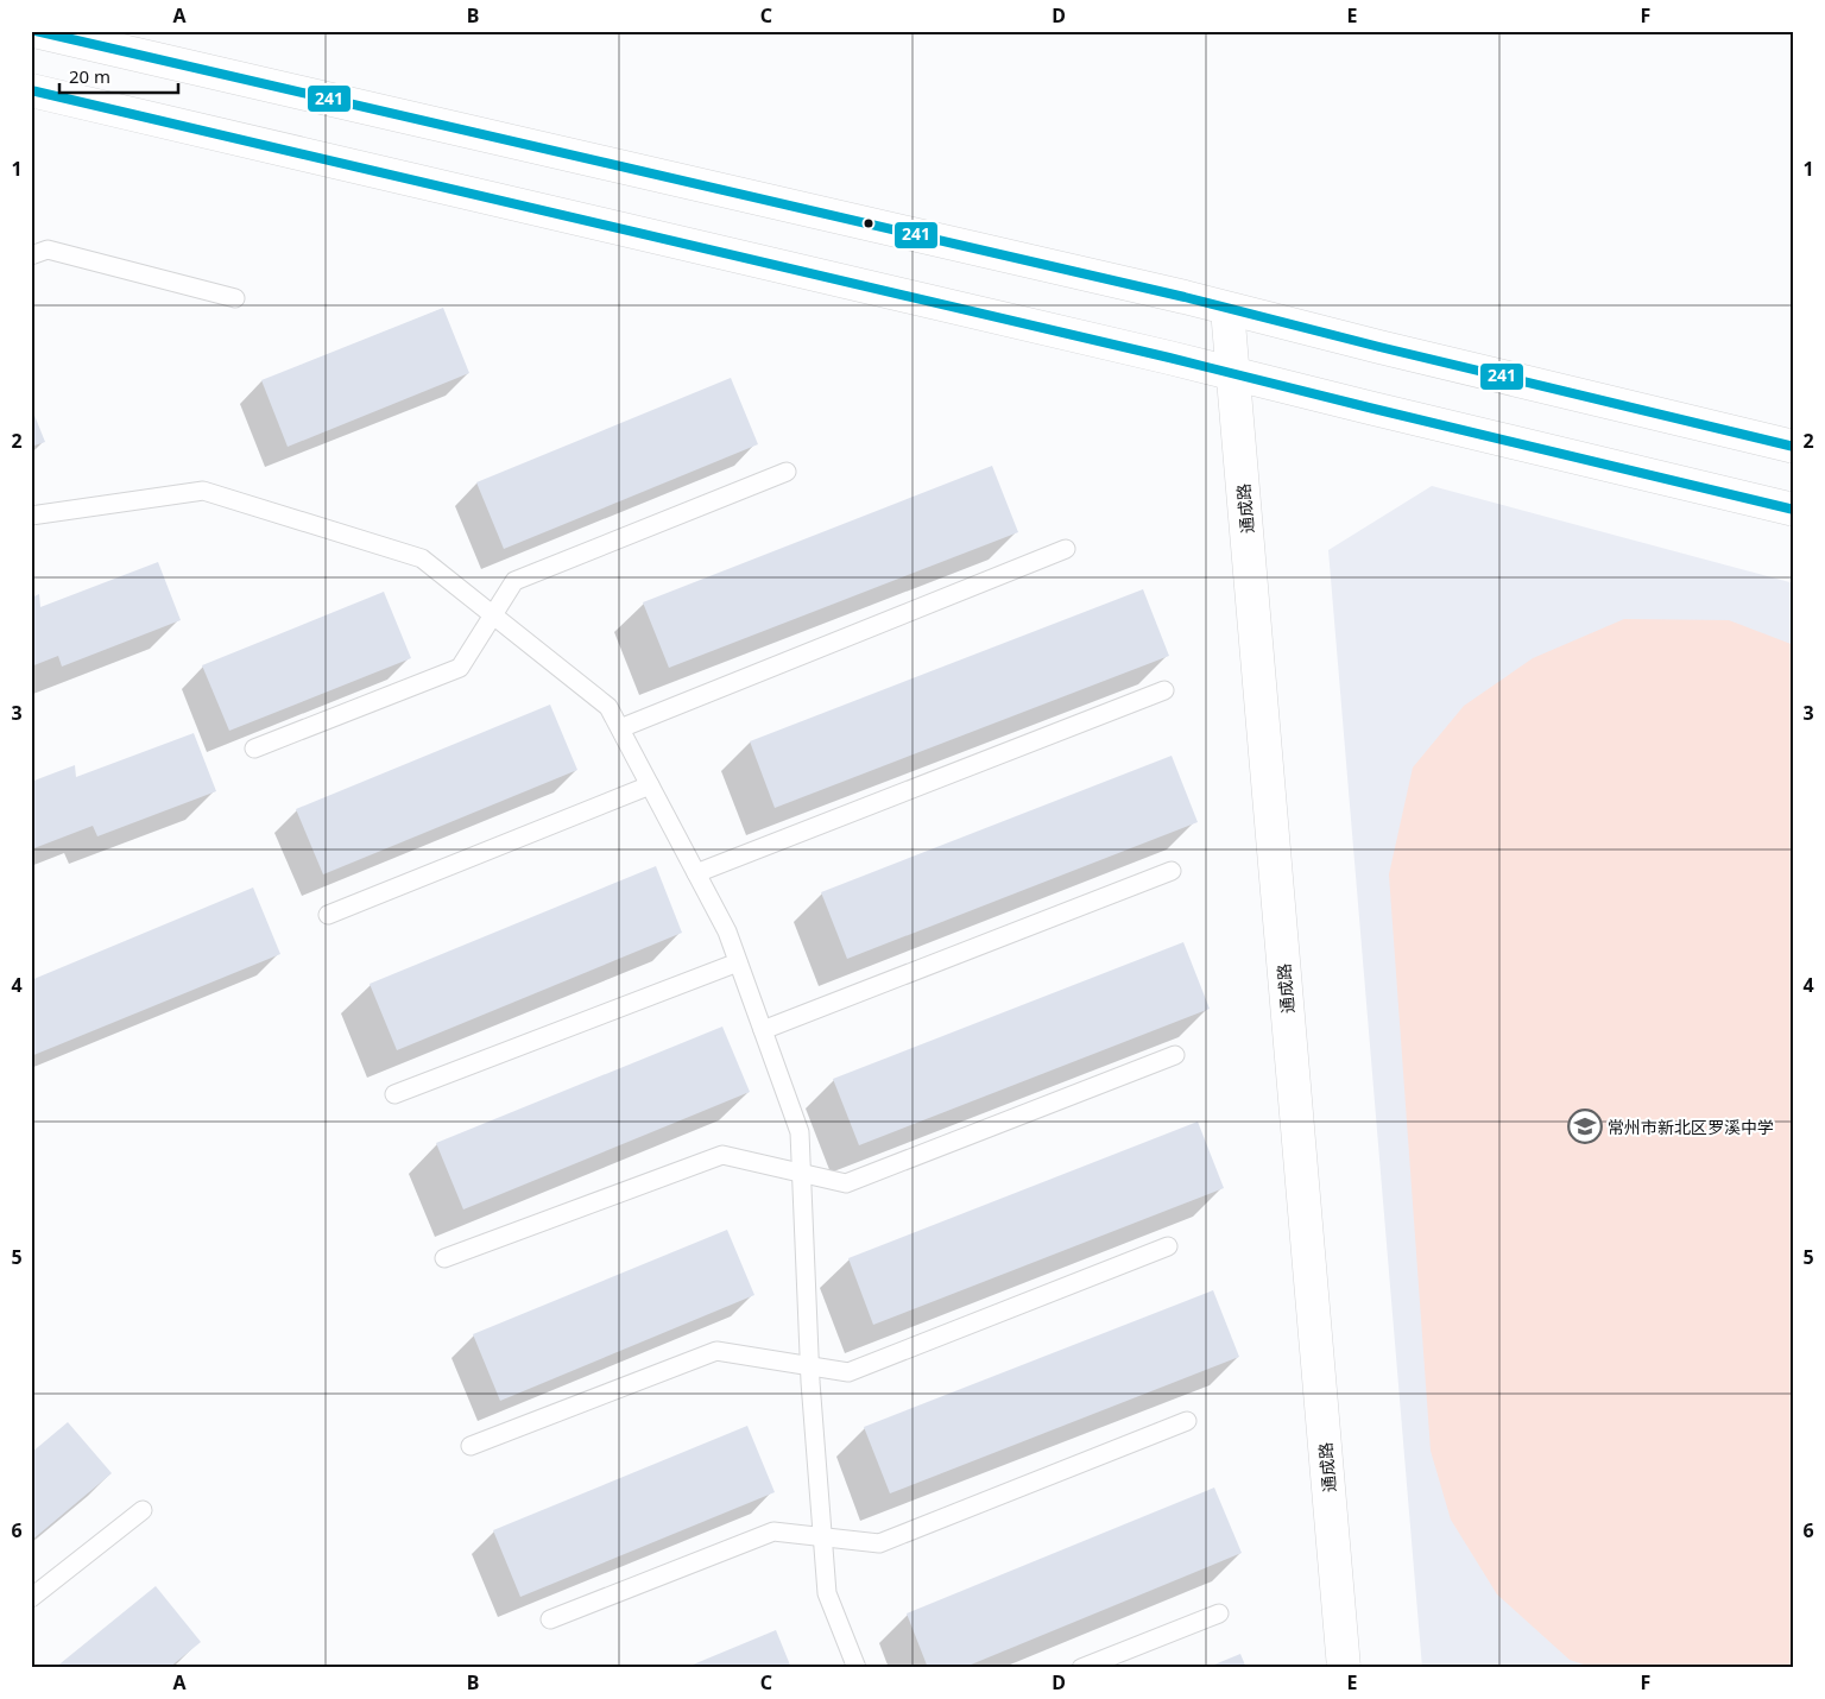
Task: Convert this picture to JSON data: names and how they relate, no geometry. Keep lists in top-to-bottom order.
{
  "streets": {
    "street": ["通成路"]
  },
  "places": {
    "school or university": ["常州市新北区罗溪中学"]
  },
  "lines": ["transit line 241"],
  "scale_bar": "20 m",
  "grid": {
    "columns": [
      "A",
      "B",
      "C",
      "D",
      "E",
      "F"
    ],
    "rows": [
      "1",
      "2",
      "3",
      "4",
      "5",
      "6"
    ]
  }
}
